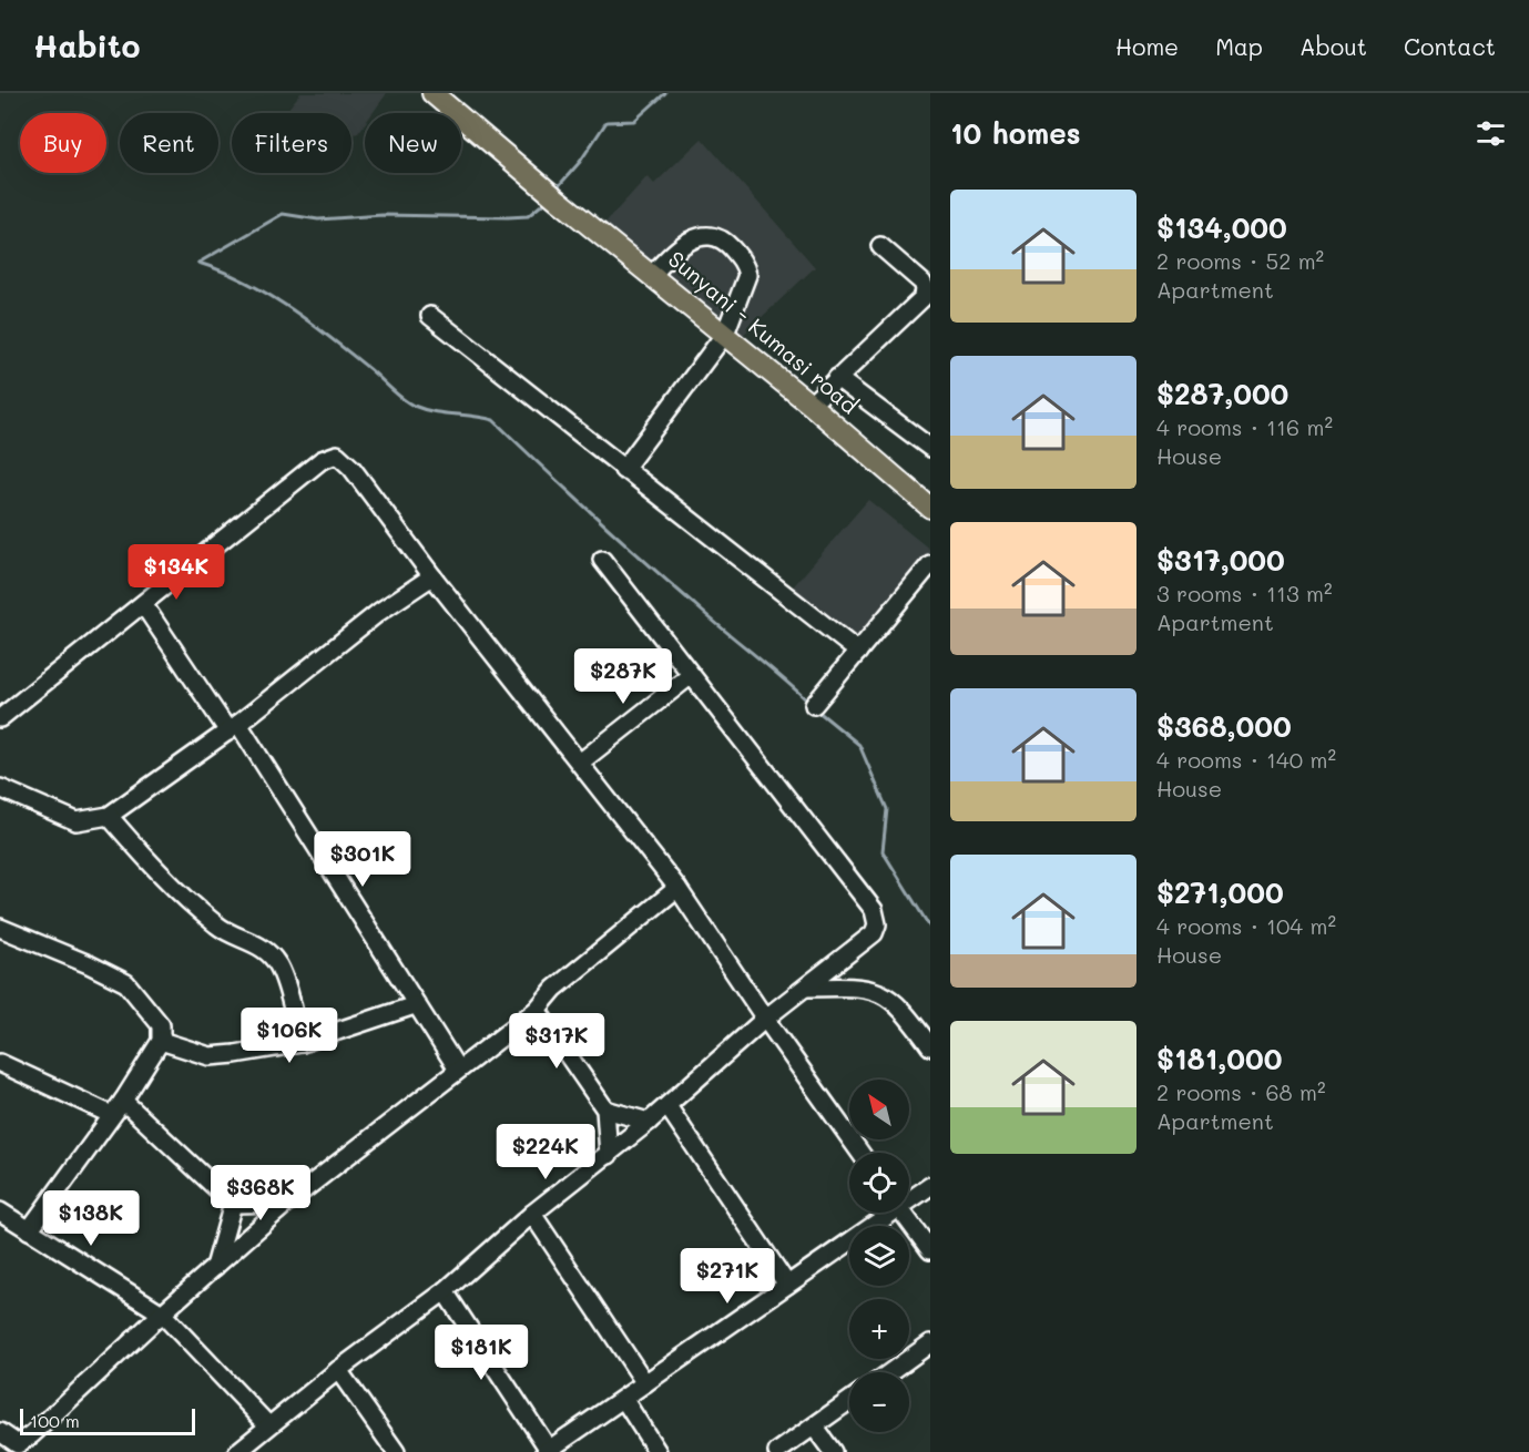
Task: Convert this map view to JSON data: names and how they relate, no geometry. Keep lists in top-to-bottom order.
{
  "streets": {
    "main road": ["Sunyani - Kumasi road"]
  },
  "scale_bar": "100 m",
  "north": "top left",
  "page": {
    "header": "Habito",
    "nav": [
      "Home",
      "Map",
      "About",
      "Contact"
    ],
    "heading": "10 homes",
    "chip": [
      "Buy",
      "Rent",
      "Filters",
      "New"
    ],
    "list": [
      {
        "name": "$134,000",
        "note": "2 rooms · 52 m² · Apartment"
      },
      {
        "name": "$287,000",
        "note": "4 rooms · 116 m² · House"
      },
      {
        "name": "$317,000",
        "note": "3 rooms · 113 m² · Apartment"
      },
      {
        "name": "$368,000",
        "note": "4 rooms · 140 m² · House"
      },
      {
        "name": "$271,000",
        "note": "4 rooms · 104 m² · House"
      },
      {
        "name": "$181,000",
        "note": "2 rooms · 68 m² · Apartment"
      }
    ],
    "price": [
      "$134K",
      "$287K",
      "$301K",
      "$106K",
      "$317K",
      "$224K",
      "$368K",
      "$138K",
      "$271K",
      "$181K"
    ],
    "map_buttons": ["+", "−"],
    "scale": "100 m"
  }
}
